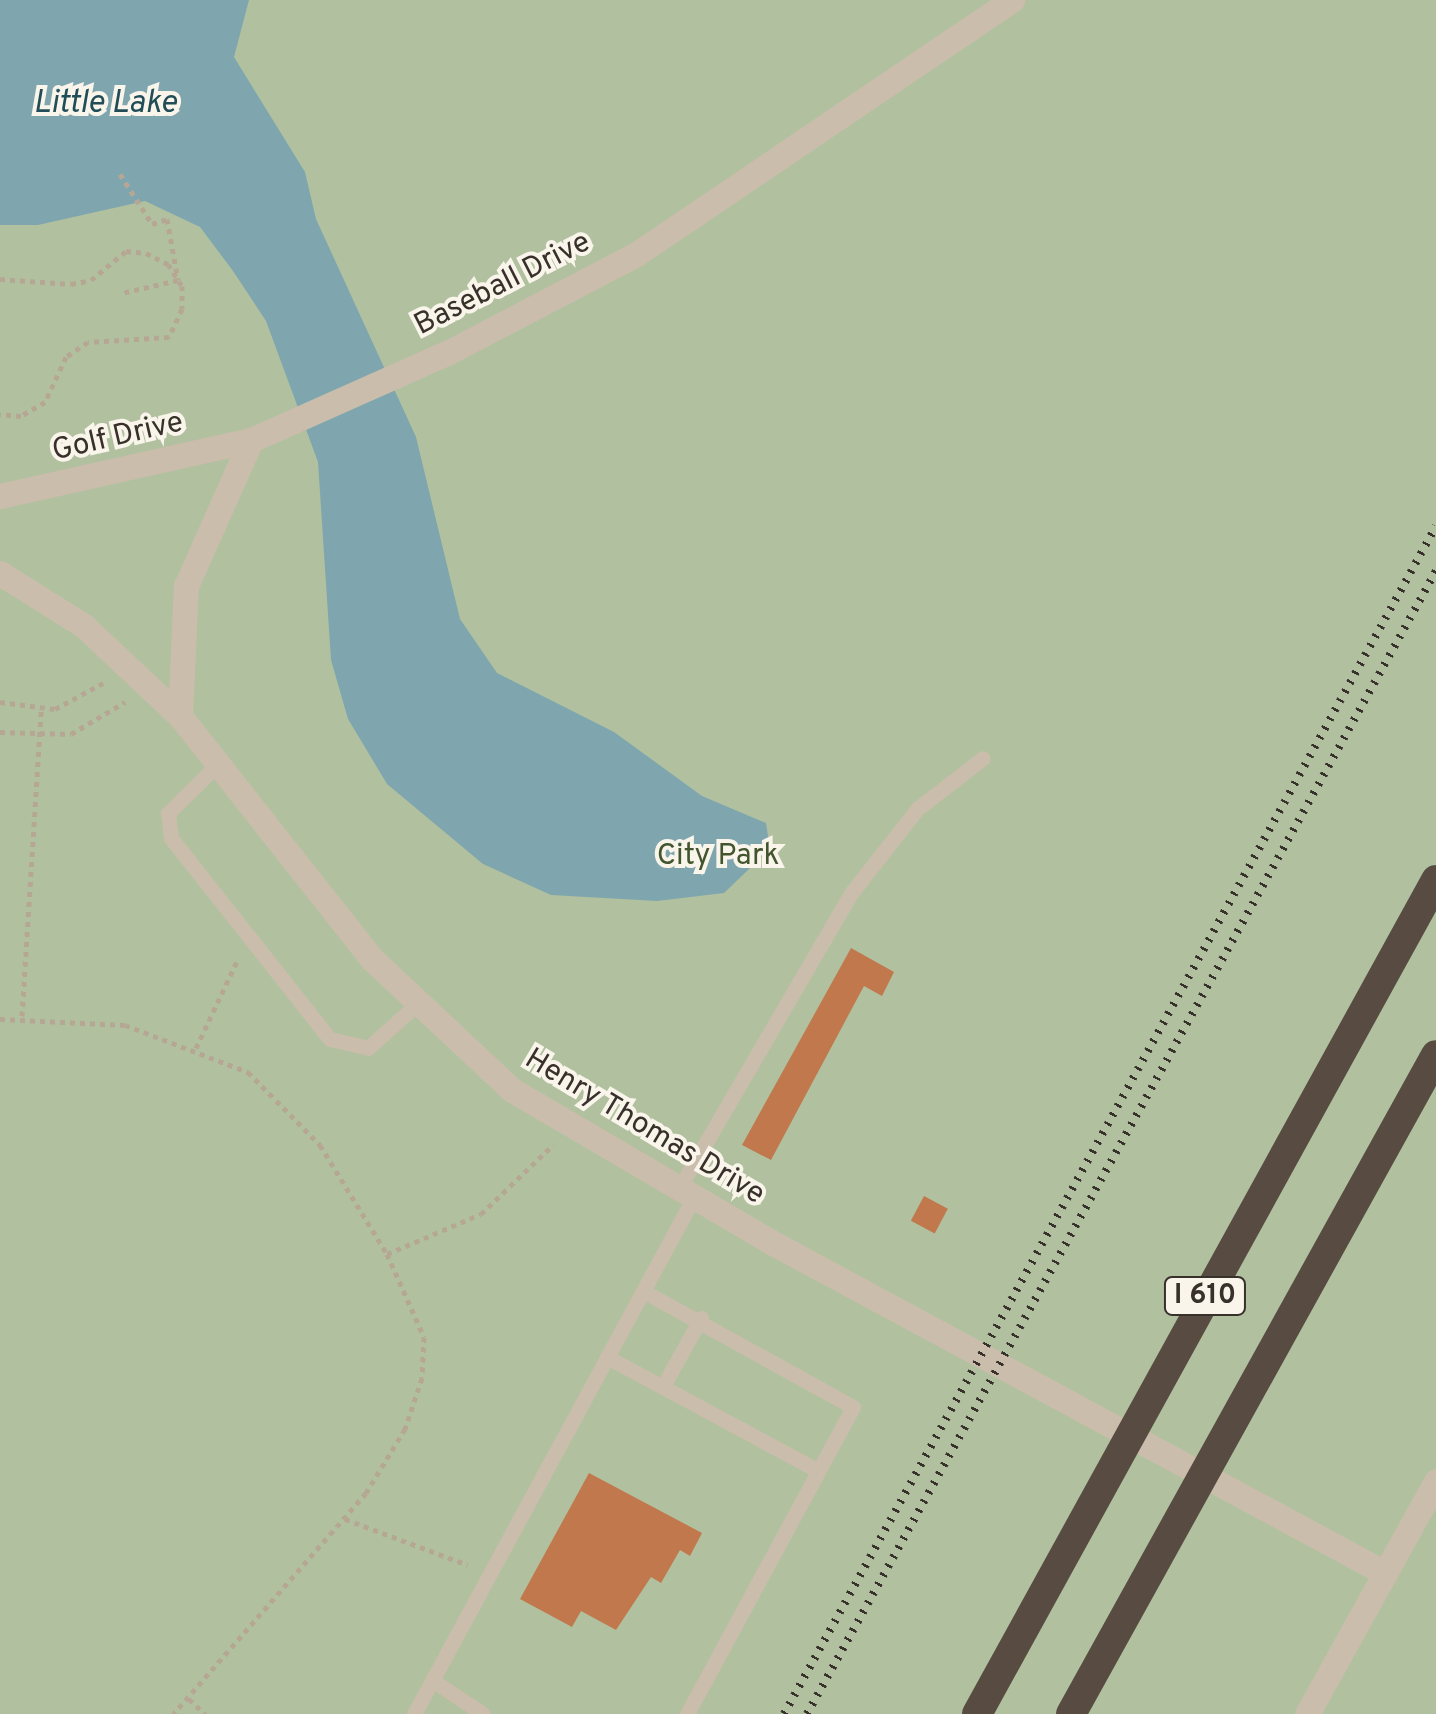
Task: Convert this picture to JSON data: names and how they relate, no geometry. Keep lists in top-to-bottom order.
{
  "streets": {
    "highway": ["I 610"],
    "street": ["Baseball Drive", "Golf Drive", "Henry Thomas Drive"]
  },
  "crossings": [
    ["Baseball Drive", "Golf Drive"]
  ],
  "water": ["Little Lake"],
  "parks": ["City Park"]
}
